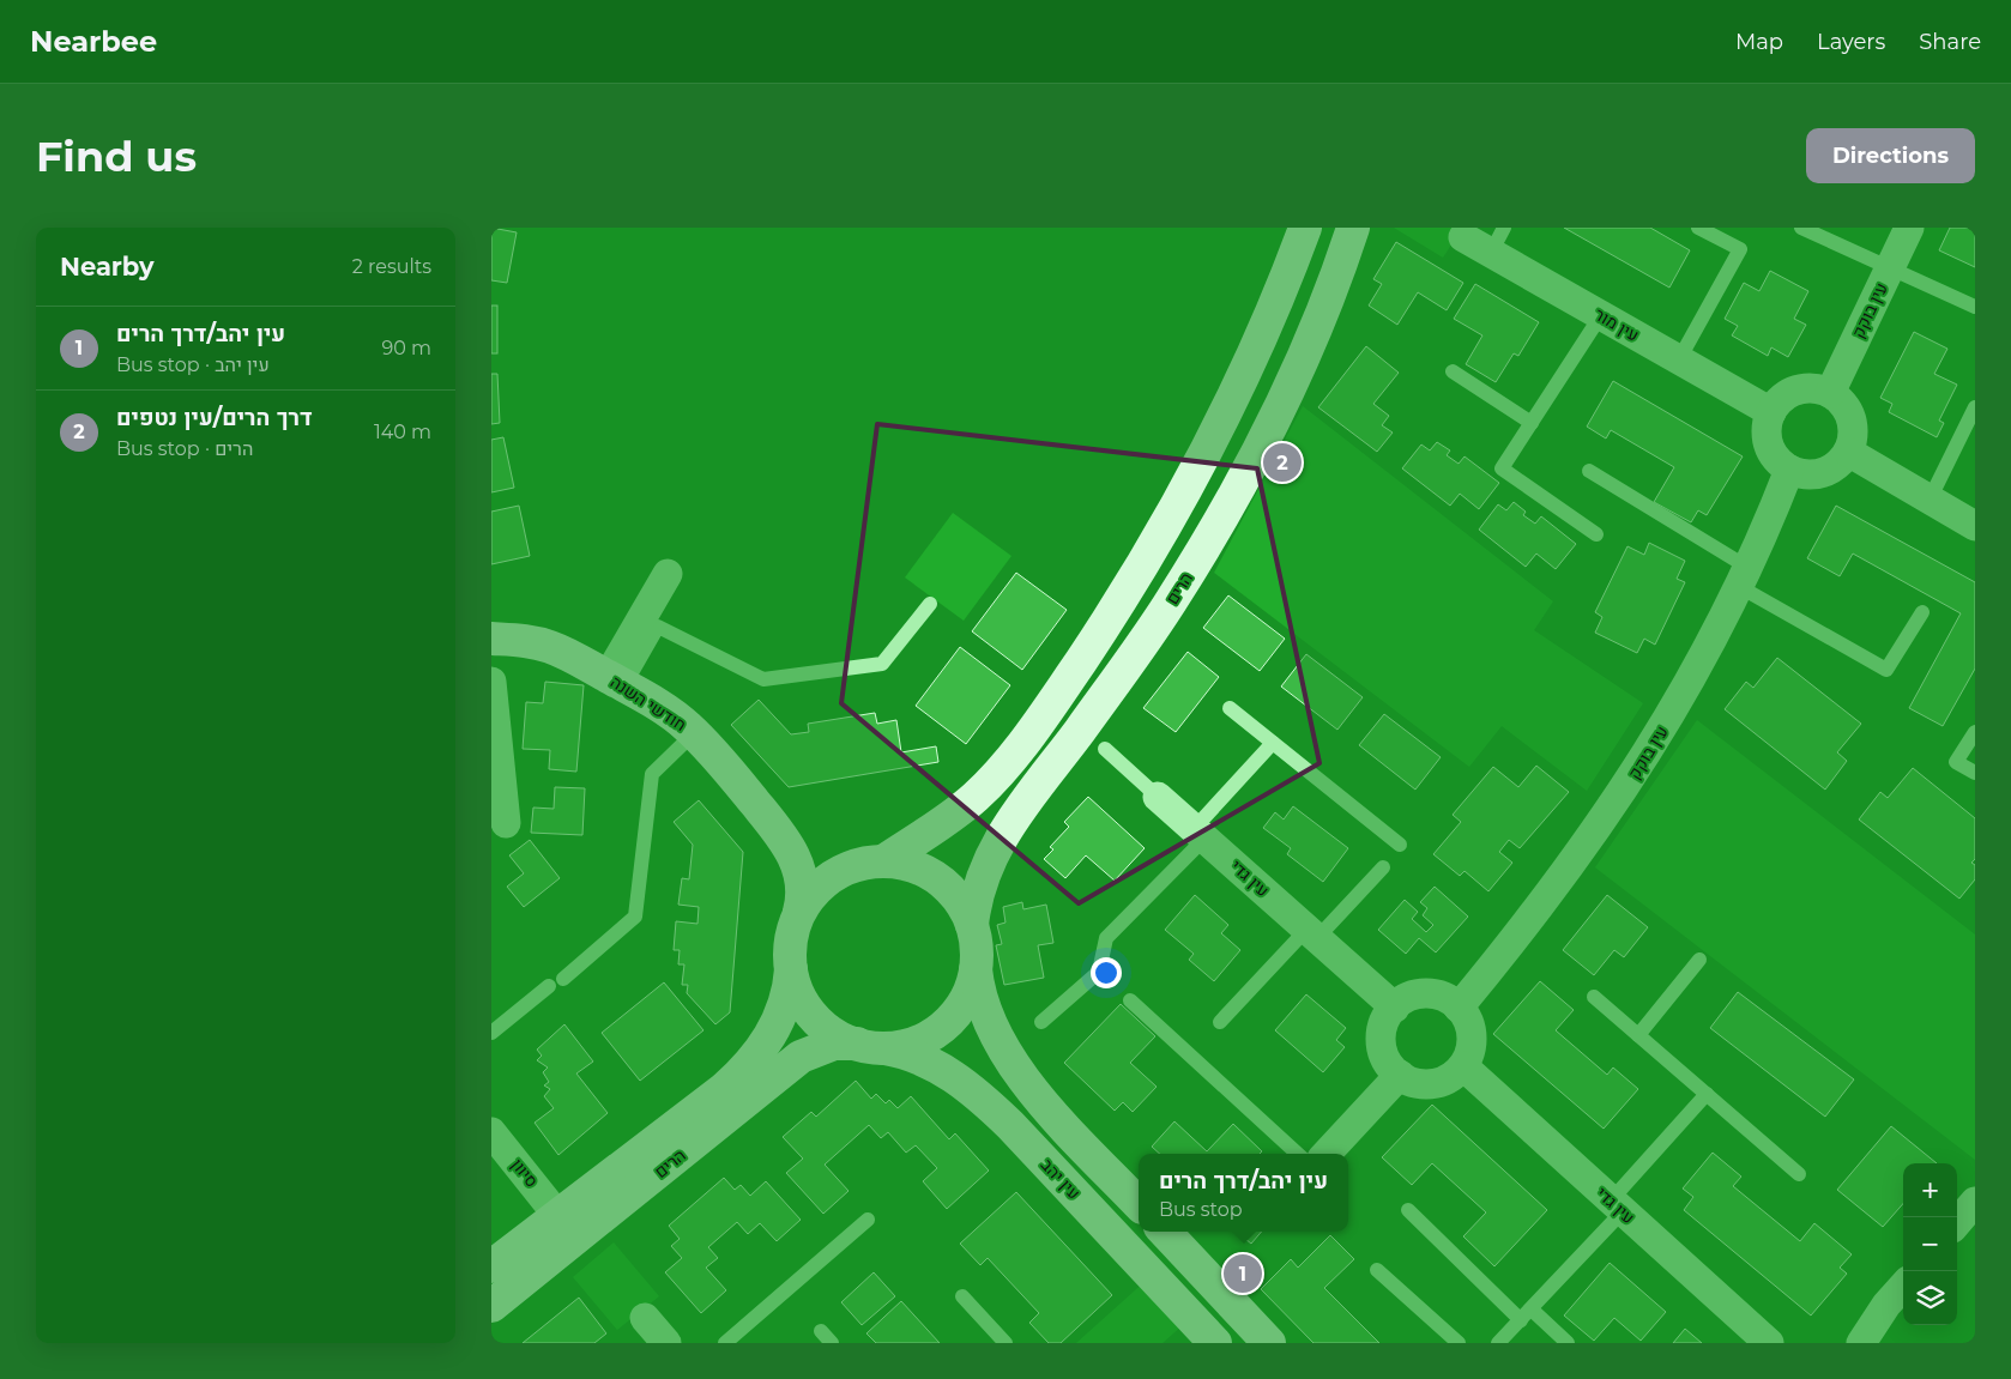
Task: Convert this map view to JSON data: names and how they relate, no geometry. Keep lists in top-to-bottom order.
{
  "streets": {
    "street": [
      "עין בוקק",
      "עין מור",
      "הרים",
      "חודשי השנה",
      "עין גדי",
      "סיוון",
      "עין יהב"
    ]
  },
  "crossings": [
    ["עין בוקק", "עין מור"],
    ["עין בוקק", "עין גדי"],
    ["הרים", "חודשי השנה"],
    ["הרים", "סיוון"],
    ["הרים", "עין יהב"],
    ["חודשי השנה", "עין יהב"]
  ],
  "page": {
    "header": "Nearbee",
    "nav": ["Map", "Layers", "Share"],
    "buttons": "Directions",
    "title": "Find us",
    "heading": ["Nearby", "2 results"],
    "list": [
      {
        "mark": "1",
        "name": "עין יהב/דרך הרים",
        "note": "Bus stop · עין יהב",
        "value": "90 m"
      },
      {
        "mark": "2",
        "name": "דרך הרים/עין נטפים",
        "note": "Bus stop · הרים",
        "value": "140 m"
      }
    ],
    "pins": ["2", "1"],
    "popup": ["עין יהב/דרך הרים", "Bus stop"],
    "map_buttons": ["+", "−"]
  }
}
